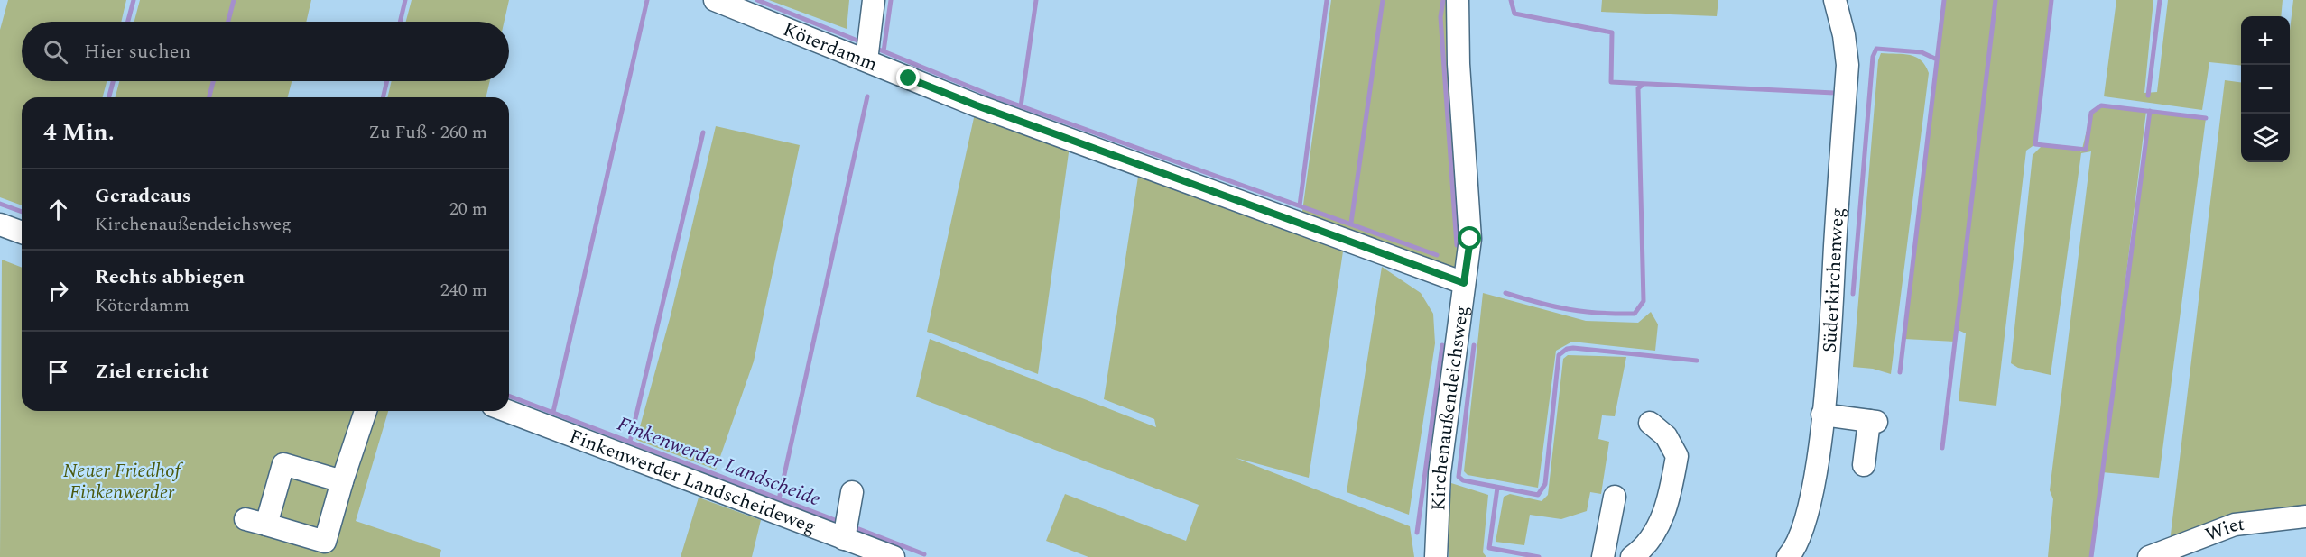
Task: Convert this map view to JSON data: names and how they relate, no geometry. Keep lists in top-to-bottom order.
{
  "streets": {
    "street": [
      "Köterdamm",
      "Süderkirchenweg",
      "Kirchenaußendeichsweg",
      "Finkenwerder Landscheideweg",
      "Wiet"
    ]
  },
  "crossings": [
    ["Köterdamm", "Kirchenaußendeichsweg"]
  ],
  "water": ["Finkenwerder Landscheide"],
  "parks": ["Neuer Friedhof Finkenwerder"],
  "page": {
    "map_buttons": ["+", "−"],
    "search": "Hier suchen",
    "heading": ["4 Min.", "Zu Fuß · 260 m"],
    "list": [
      ["Geradeaus", "Kirchenaußendeichsweg", "20 m"],
      ["Rechts abbiegen", "Köterdamm", "240 m"],
      "Ziel erreicht"
    ]
  }
}
